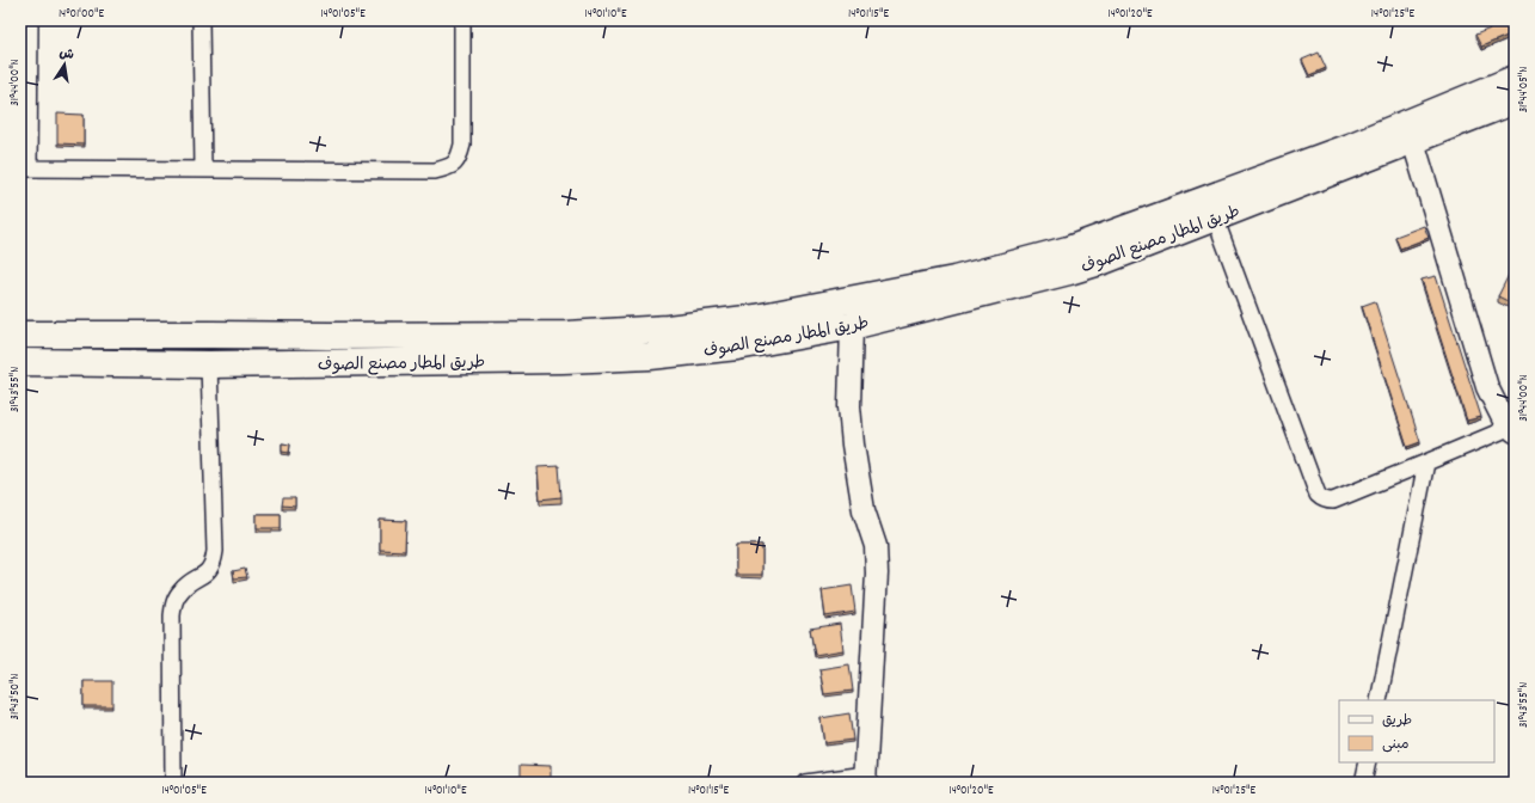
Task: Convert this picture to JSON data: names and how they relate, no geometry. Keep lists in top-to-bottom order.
{
  "streets": {
    "highway": ["طريق المطار مصنع الصوف"]
  },
  "legend": ["طريق", "مبنى"],
  "north": "top",
  "coordinates": [
    "14°01'00\"E",
    "14°01'05\"E",
    "14°01'10\"E",
    "14°01'15\"E",
    "14°01'20\"E",
    "14°01'25\"E",
    "31°44'00\"N",
    "31°44'05\"N",
    "31°43'55\"N",
    "31°43'50\"N"
  ]
}
